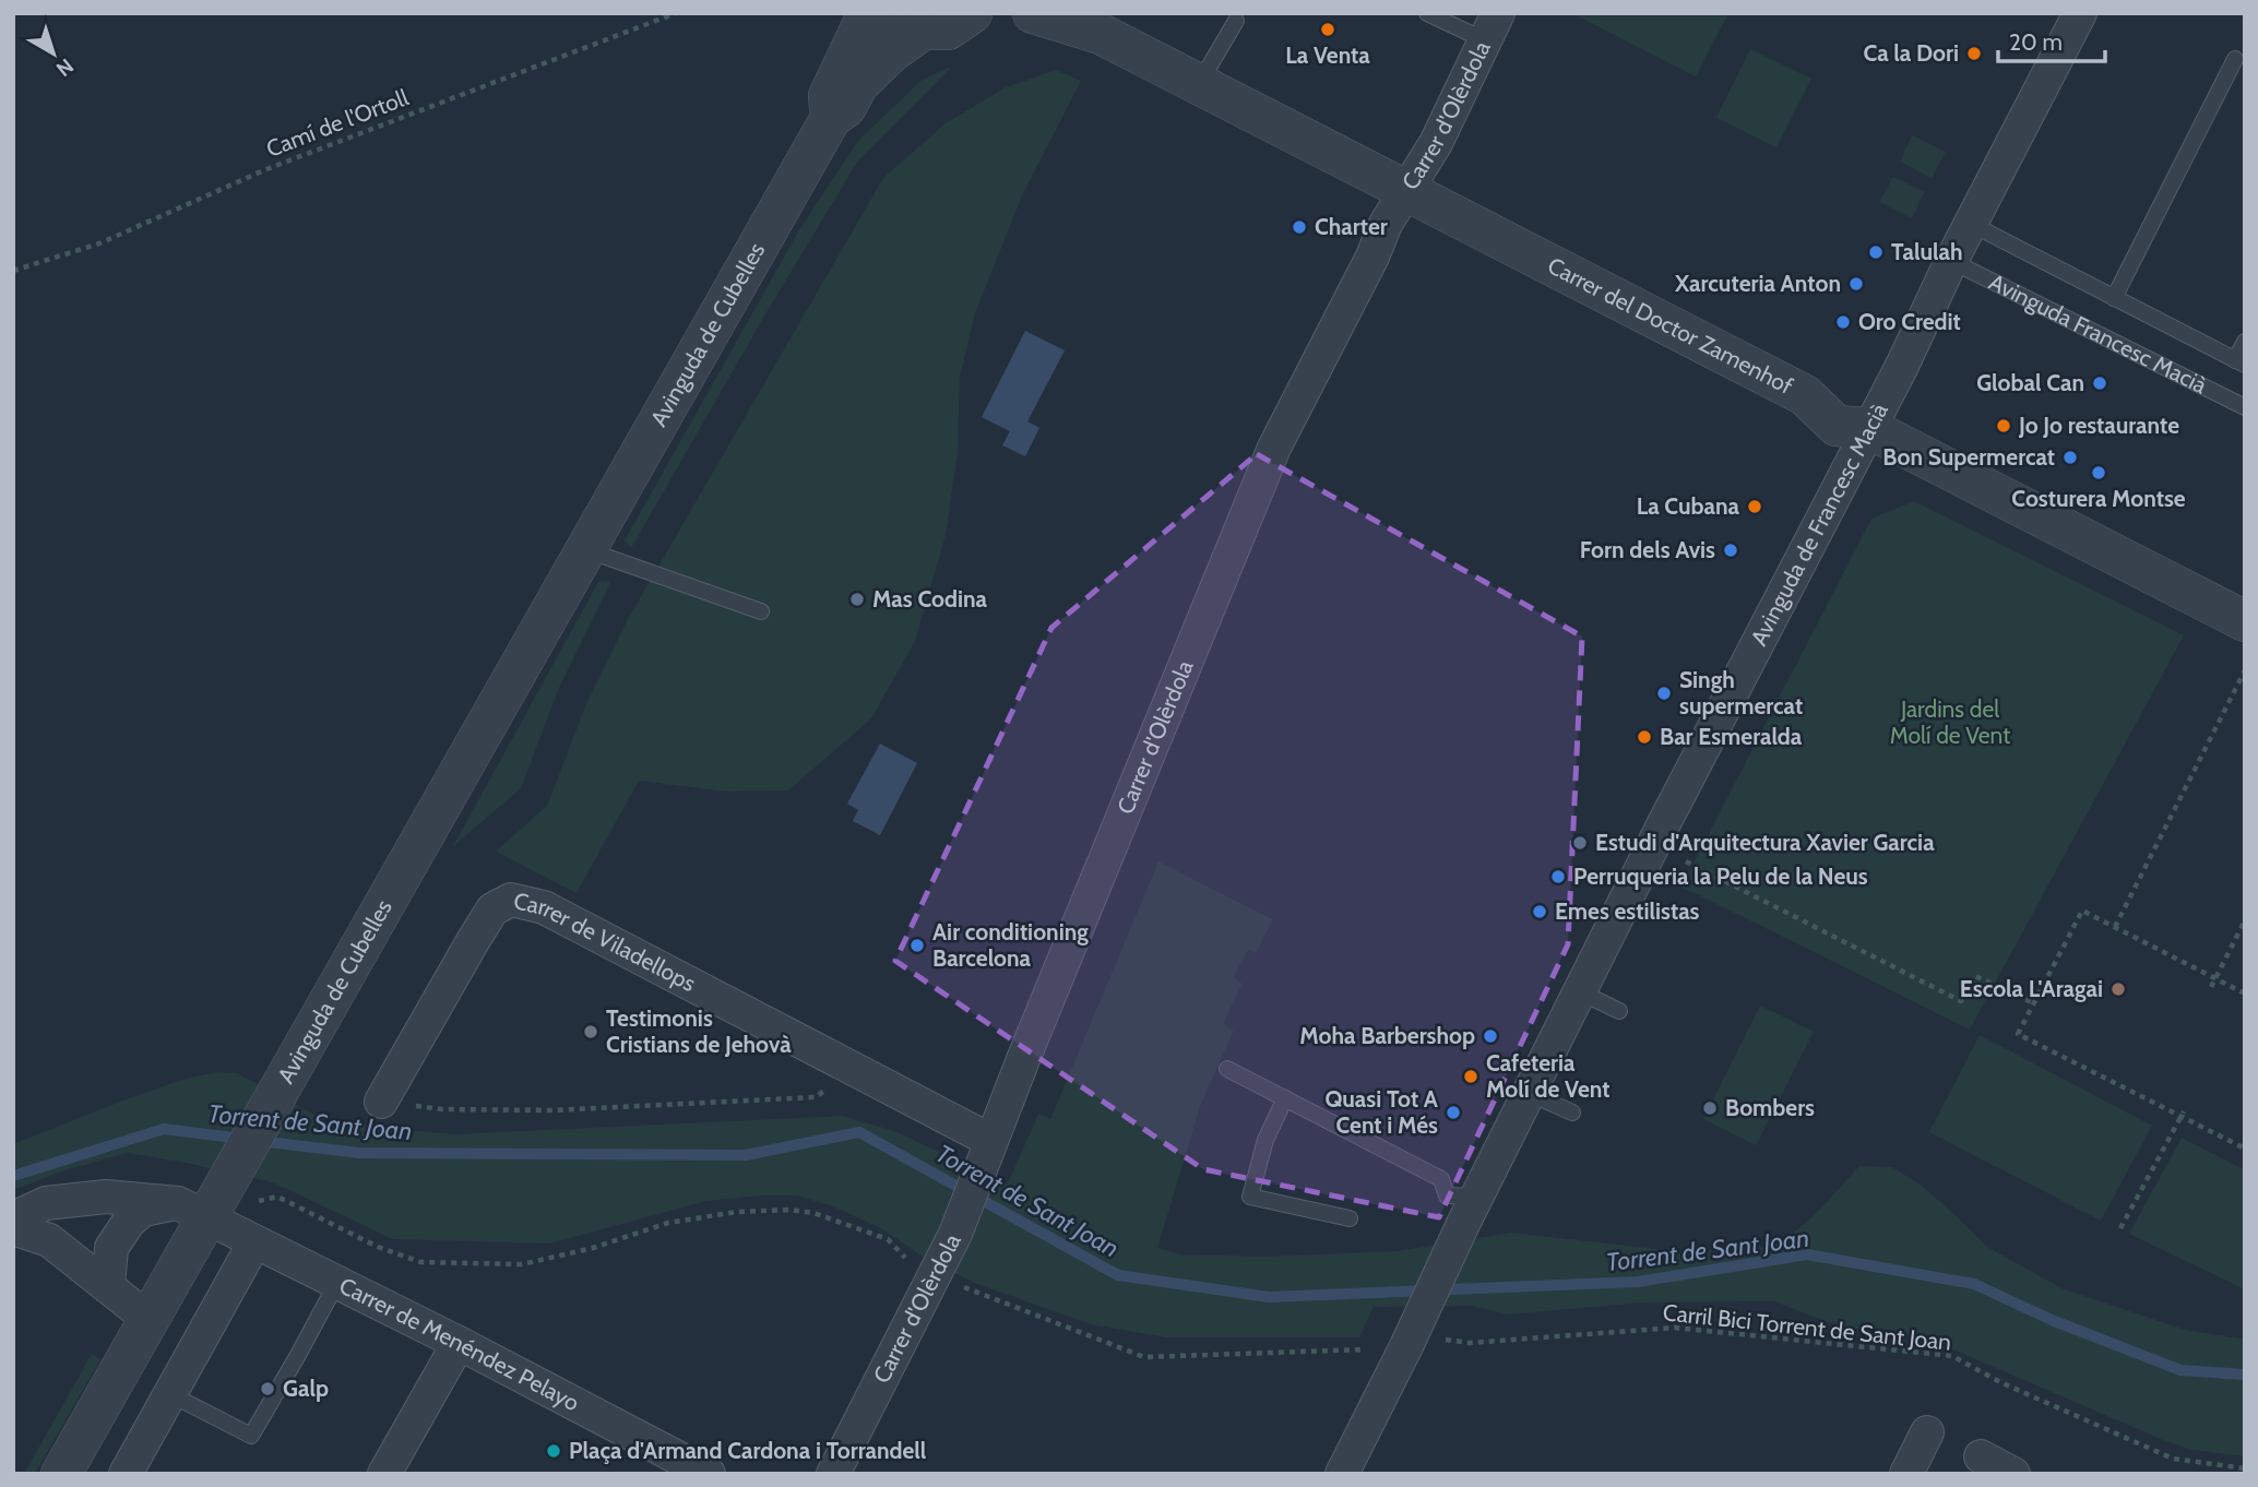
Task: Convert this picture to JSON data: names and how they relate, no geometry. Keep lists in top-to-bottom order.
{
  "streets": {
    "street": [
      "Carrer d'Olèrdola",
      "Carrer del Doctor Zamenhof",
      "Avinguda de Cubelles",
      "Avinguda de Francesc Macià",
      "Carrer de Viladellops",
      "Carrer de Menéndez Pelayo"
    ],
    "lane": ["Avinguda Francesc Macià"],
    "path": ["Camí de l'Ortoll", "Carril Bici Torrent de Sant Joan"]
  },
  "crossings": [
    ["Carrer d'Olèrdola", "Carrer del Doctor Zamenhof"],
    ["Carrer d'Olèrdola", "Carrer de Viladellops"],
    ["Carrer del Doctor Zamenhof", "Avinguda de Francesc Macià"],
    ["Avinguda Francesc Macià", "Avinguda de Francesc Macià"],
    ["Avinguda de Cubelles", "Carrer de Menéndez Pelayo"],
    ["Avinguda de Francesc Macià", "Carril Bici Torrent de Sant Joan"]
  ],
  "water": ["Torrent de Sant Joan"],
  "parks": ["Jardins del Molí de Vent"],
  "places": [
    "La Venta",
    "Ca la Dori",
    "Charter",
    "Talulah",
    "Xarcuteria Anton",
    "Oro Credit",
    "Global Can",
    "Jo Jo restaurante",
    "Bon Supermercat",
    "Costurera Montse",
    "La Cubana",
    "Forn dels Avis",
    "Mas Codina",
    "Singh supermercat",
    "Bar Esmeralda",
    "Estudi d'Arquitectura Xavier Garcia",
    "Perruqueria la Pelu de la Neus",
    "Emes estilistas",
    "Air conditioning Barcelona",
    "Escola L'Aragai",
    "Testimonis Cristians de Jehovà",
    "Moha Barbershop",
    "Cafeteria Molí de Vent",
    "Bombers",
    "Quasi Tot A Cent i Més",
    "Galp",
    "Plaça d'Armand Cardona i Torrandell"
  ],
  "scale_bar": "20 m",
  "north": "bottom right"
}
